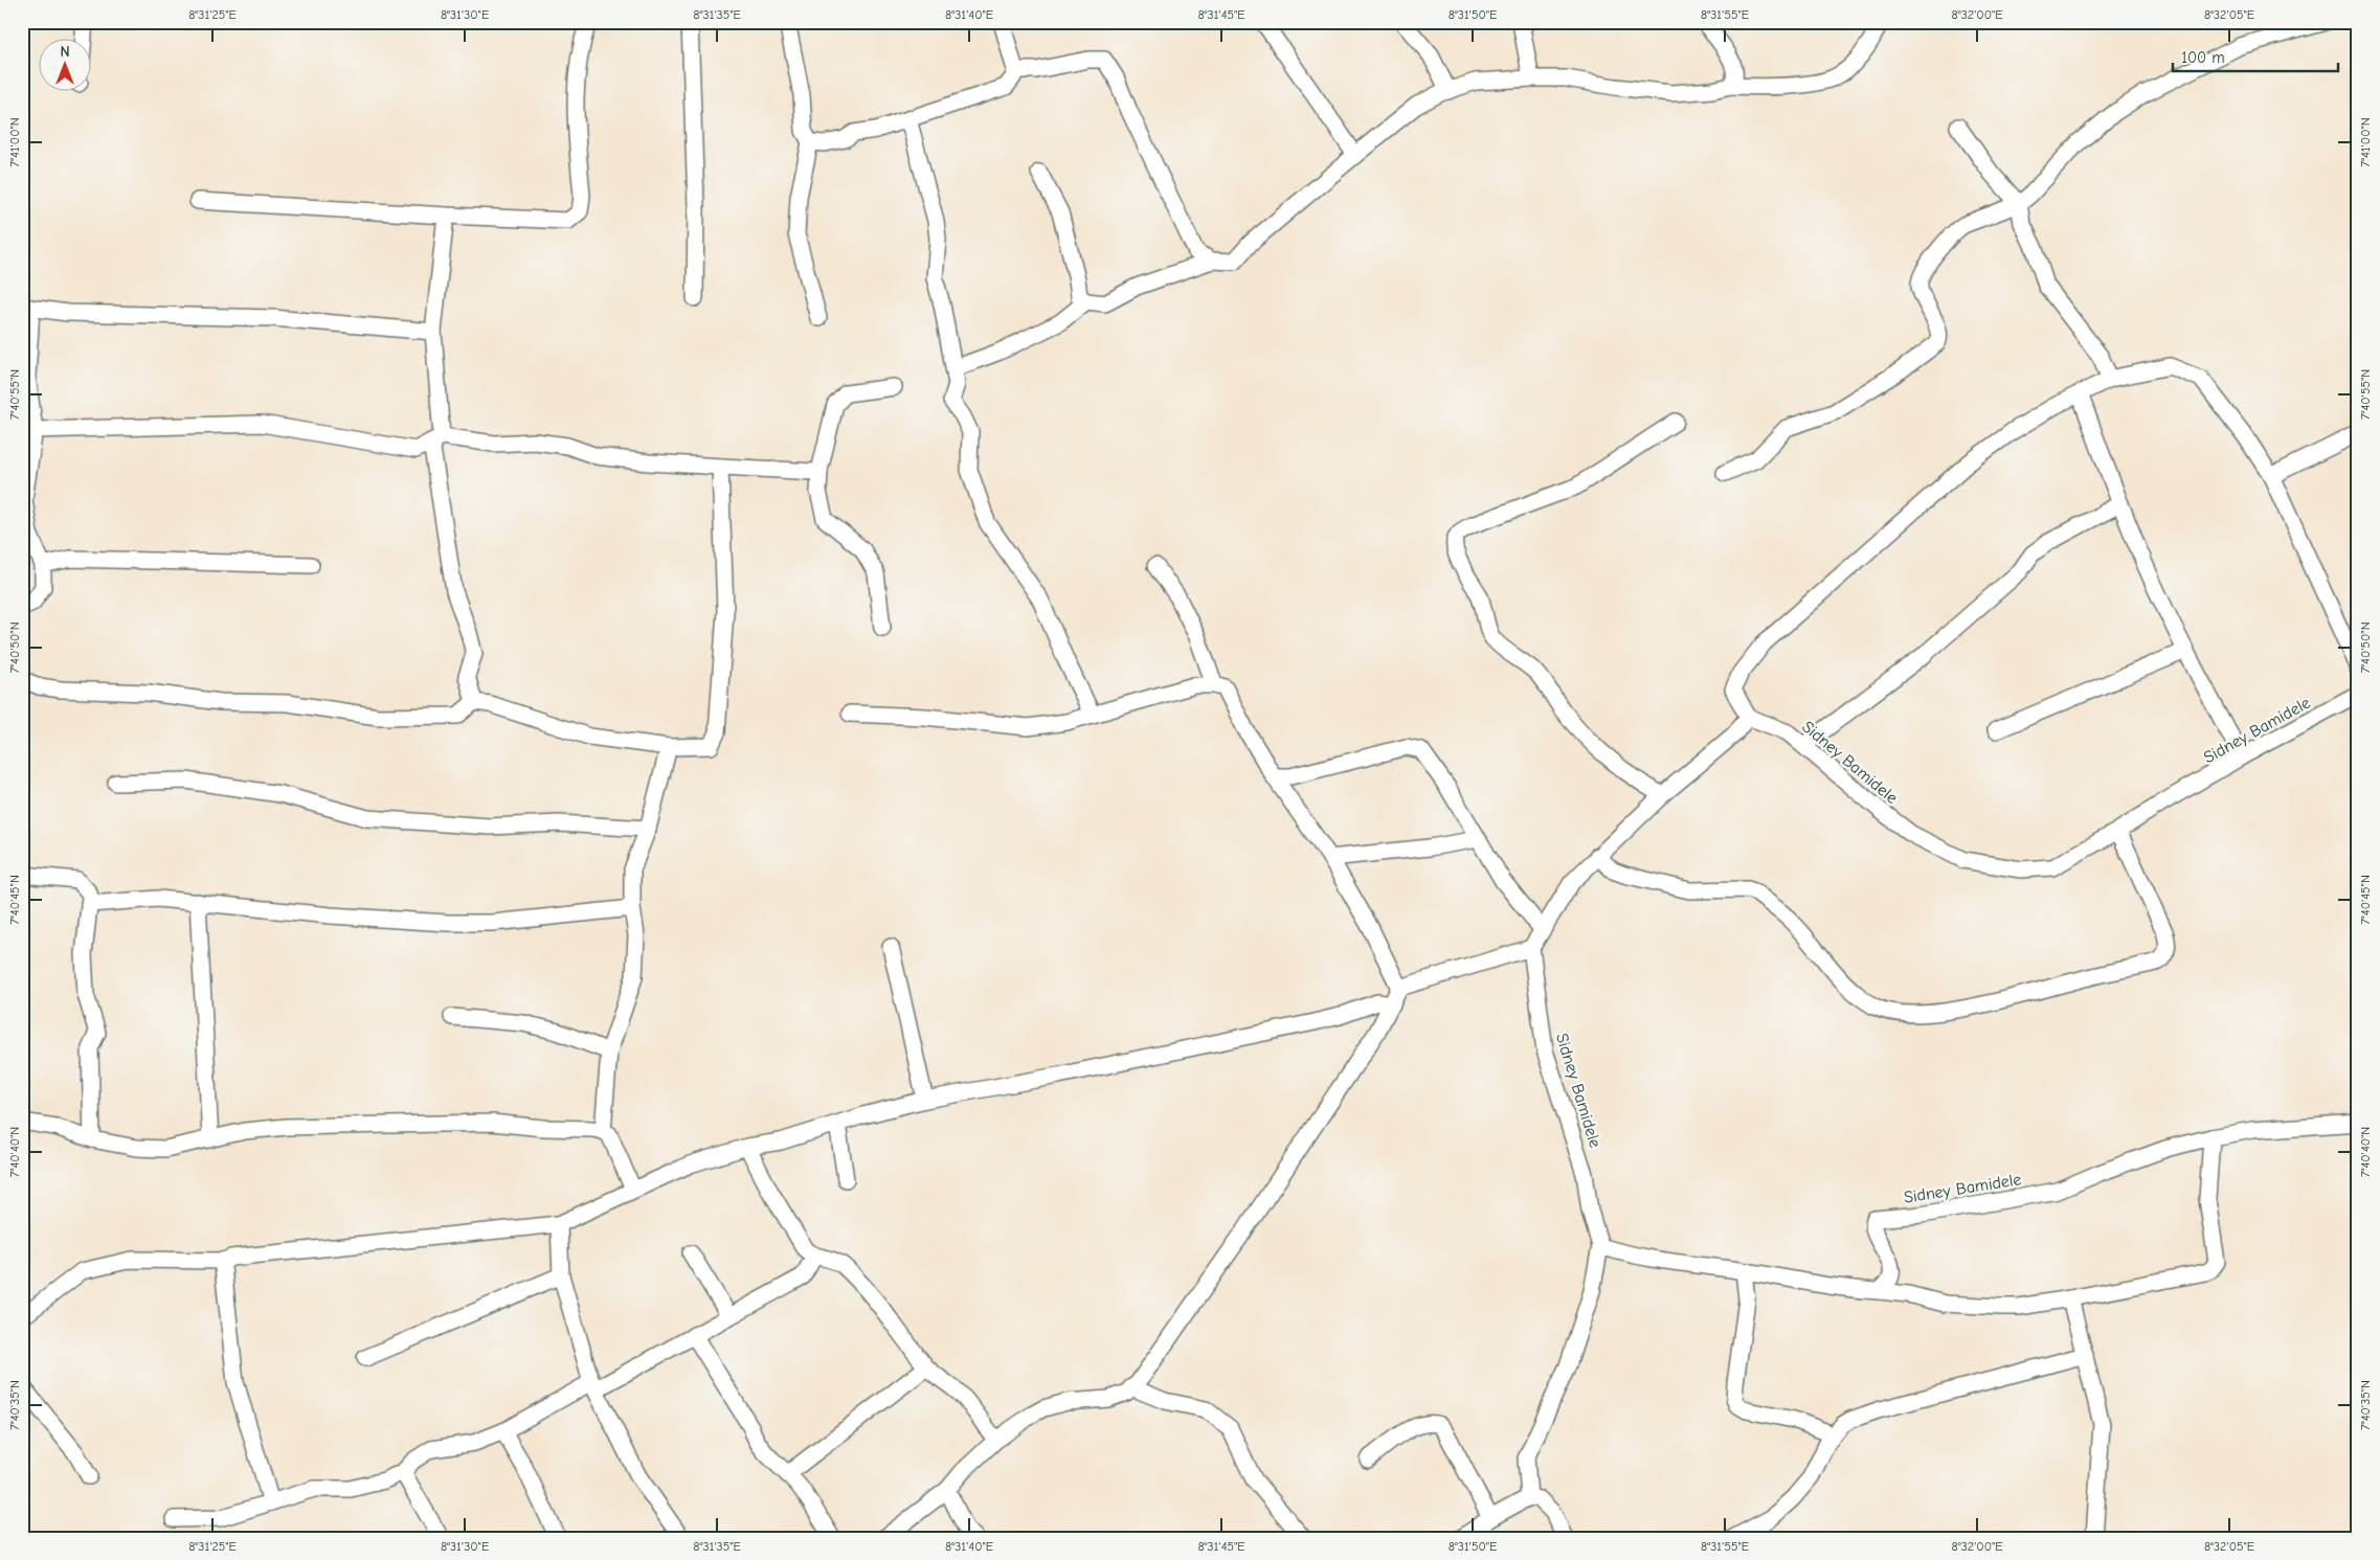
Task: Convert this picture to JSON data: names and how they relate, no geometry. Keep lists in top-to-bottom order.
{
  "streets": {
    "street": ["Sidney Bamidele"]
  },
  "scale_bar": "100 m",
  "north": "top",
  "coordinates": [
    "8°31'25\"E",
    "8°31'30\"E",
    "8°31'35\"E",
    "8°31'40\"E",
    "8°31'45\"E",
    "8°31'50\"E",
    "8°31'55\"E",
    "8°32'00\"E",
    "8°32'05\"E",
    "7°41'00\"N",
    "7°40'55\"N",
    "7°40'50\"N",
    "7°40'45\"N",
    "7°40'40\"N",
    "7°40'35\"N"
  ]
}
